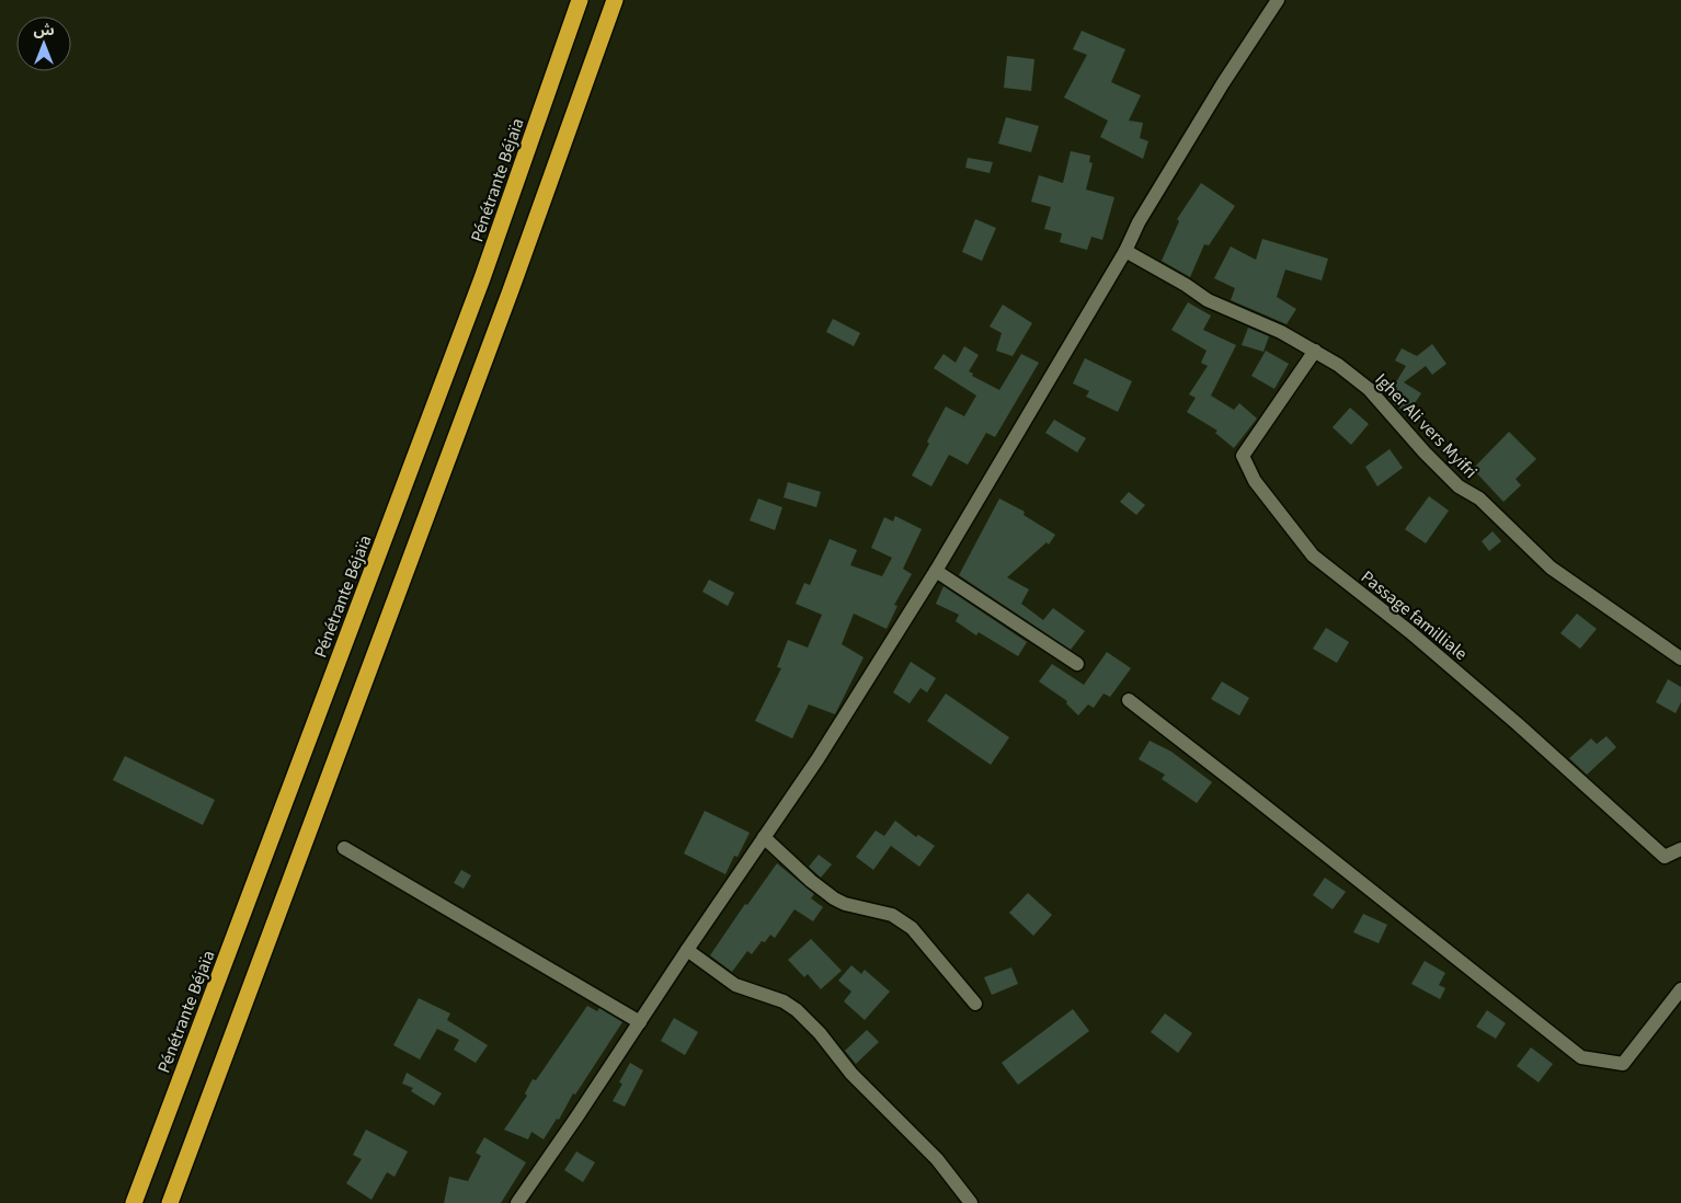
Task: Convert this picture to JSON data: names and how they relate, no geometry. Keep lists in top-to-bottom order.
{
  "streets": {
    "highway": ["Pénétrante Béjaïa"],
    "street": ["Igher Ali vers Myifri", "Passage familliale"]
  },
  "crossings": [
    ["Igher Ali vers Myifri", "Passage familliale"]
  ],
  "north": "top"
}
